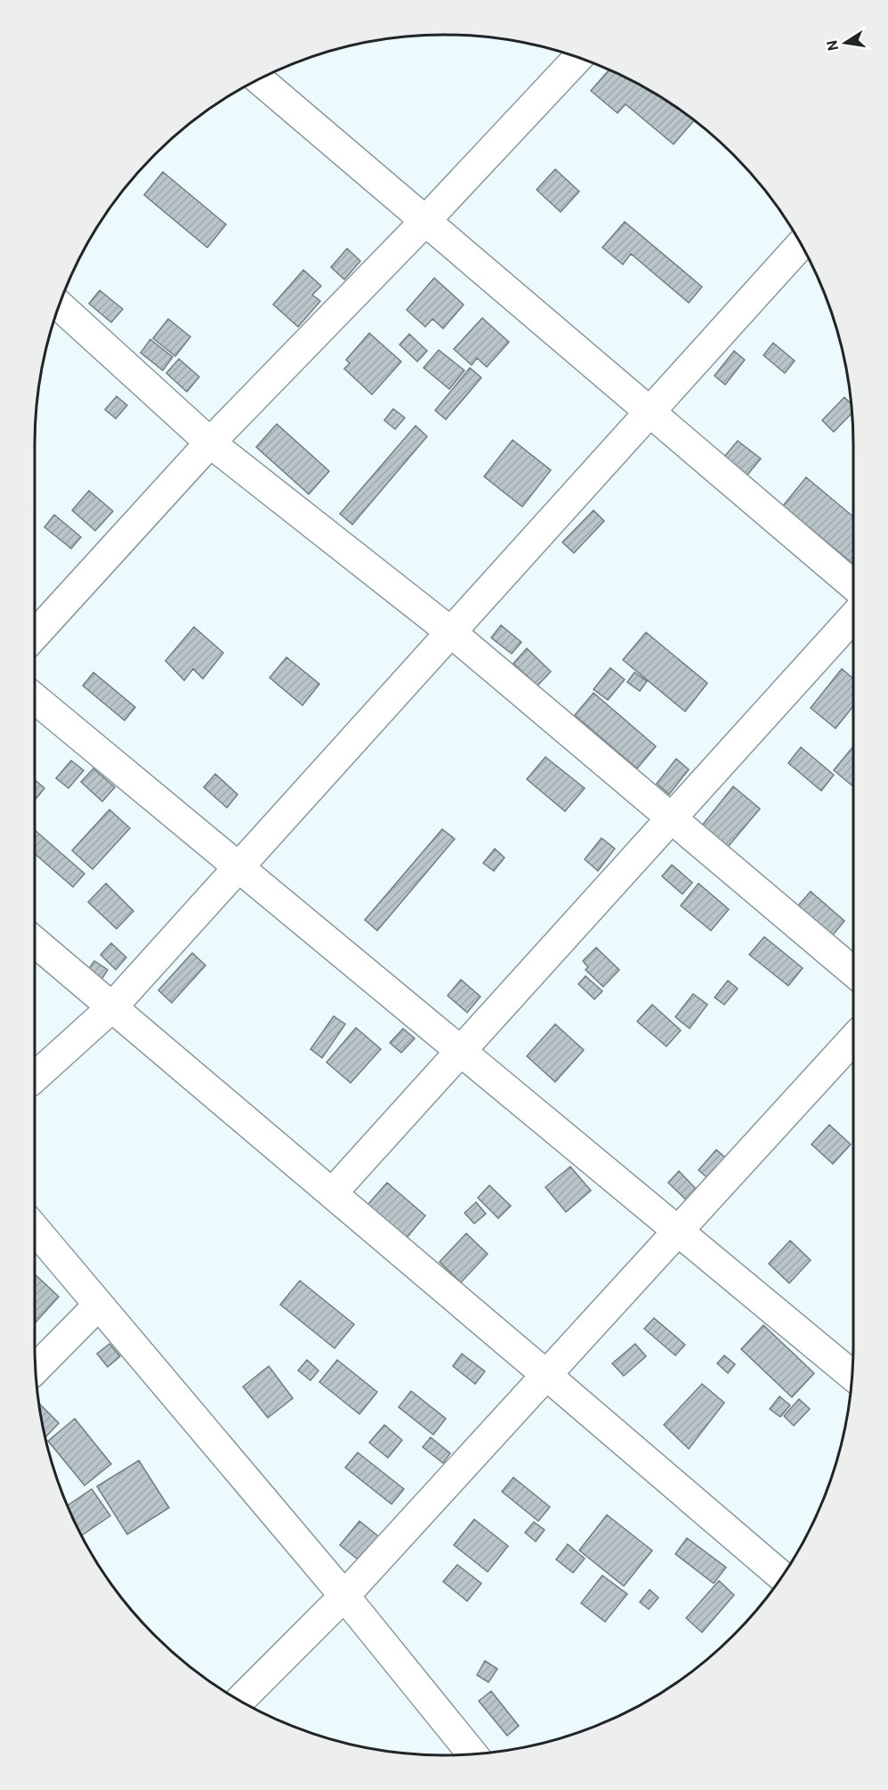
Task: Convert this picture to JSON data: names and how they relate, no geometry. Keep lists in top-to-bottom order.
{
  "north": "left"
}
